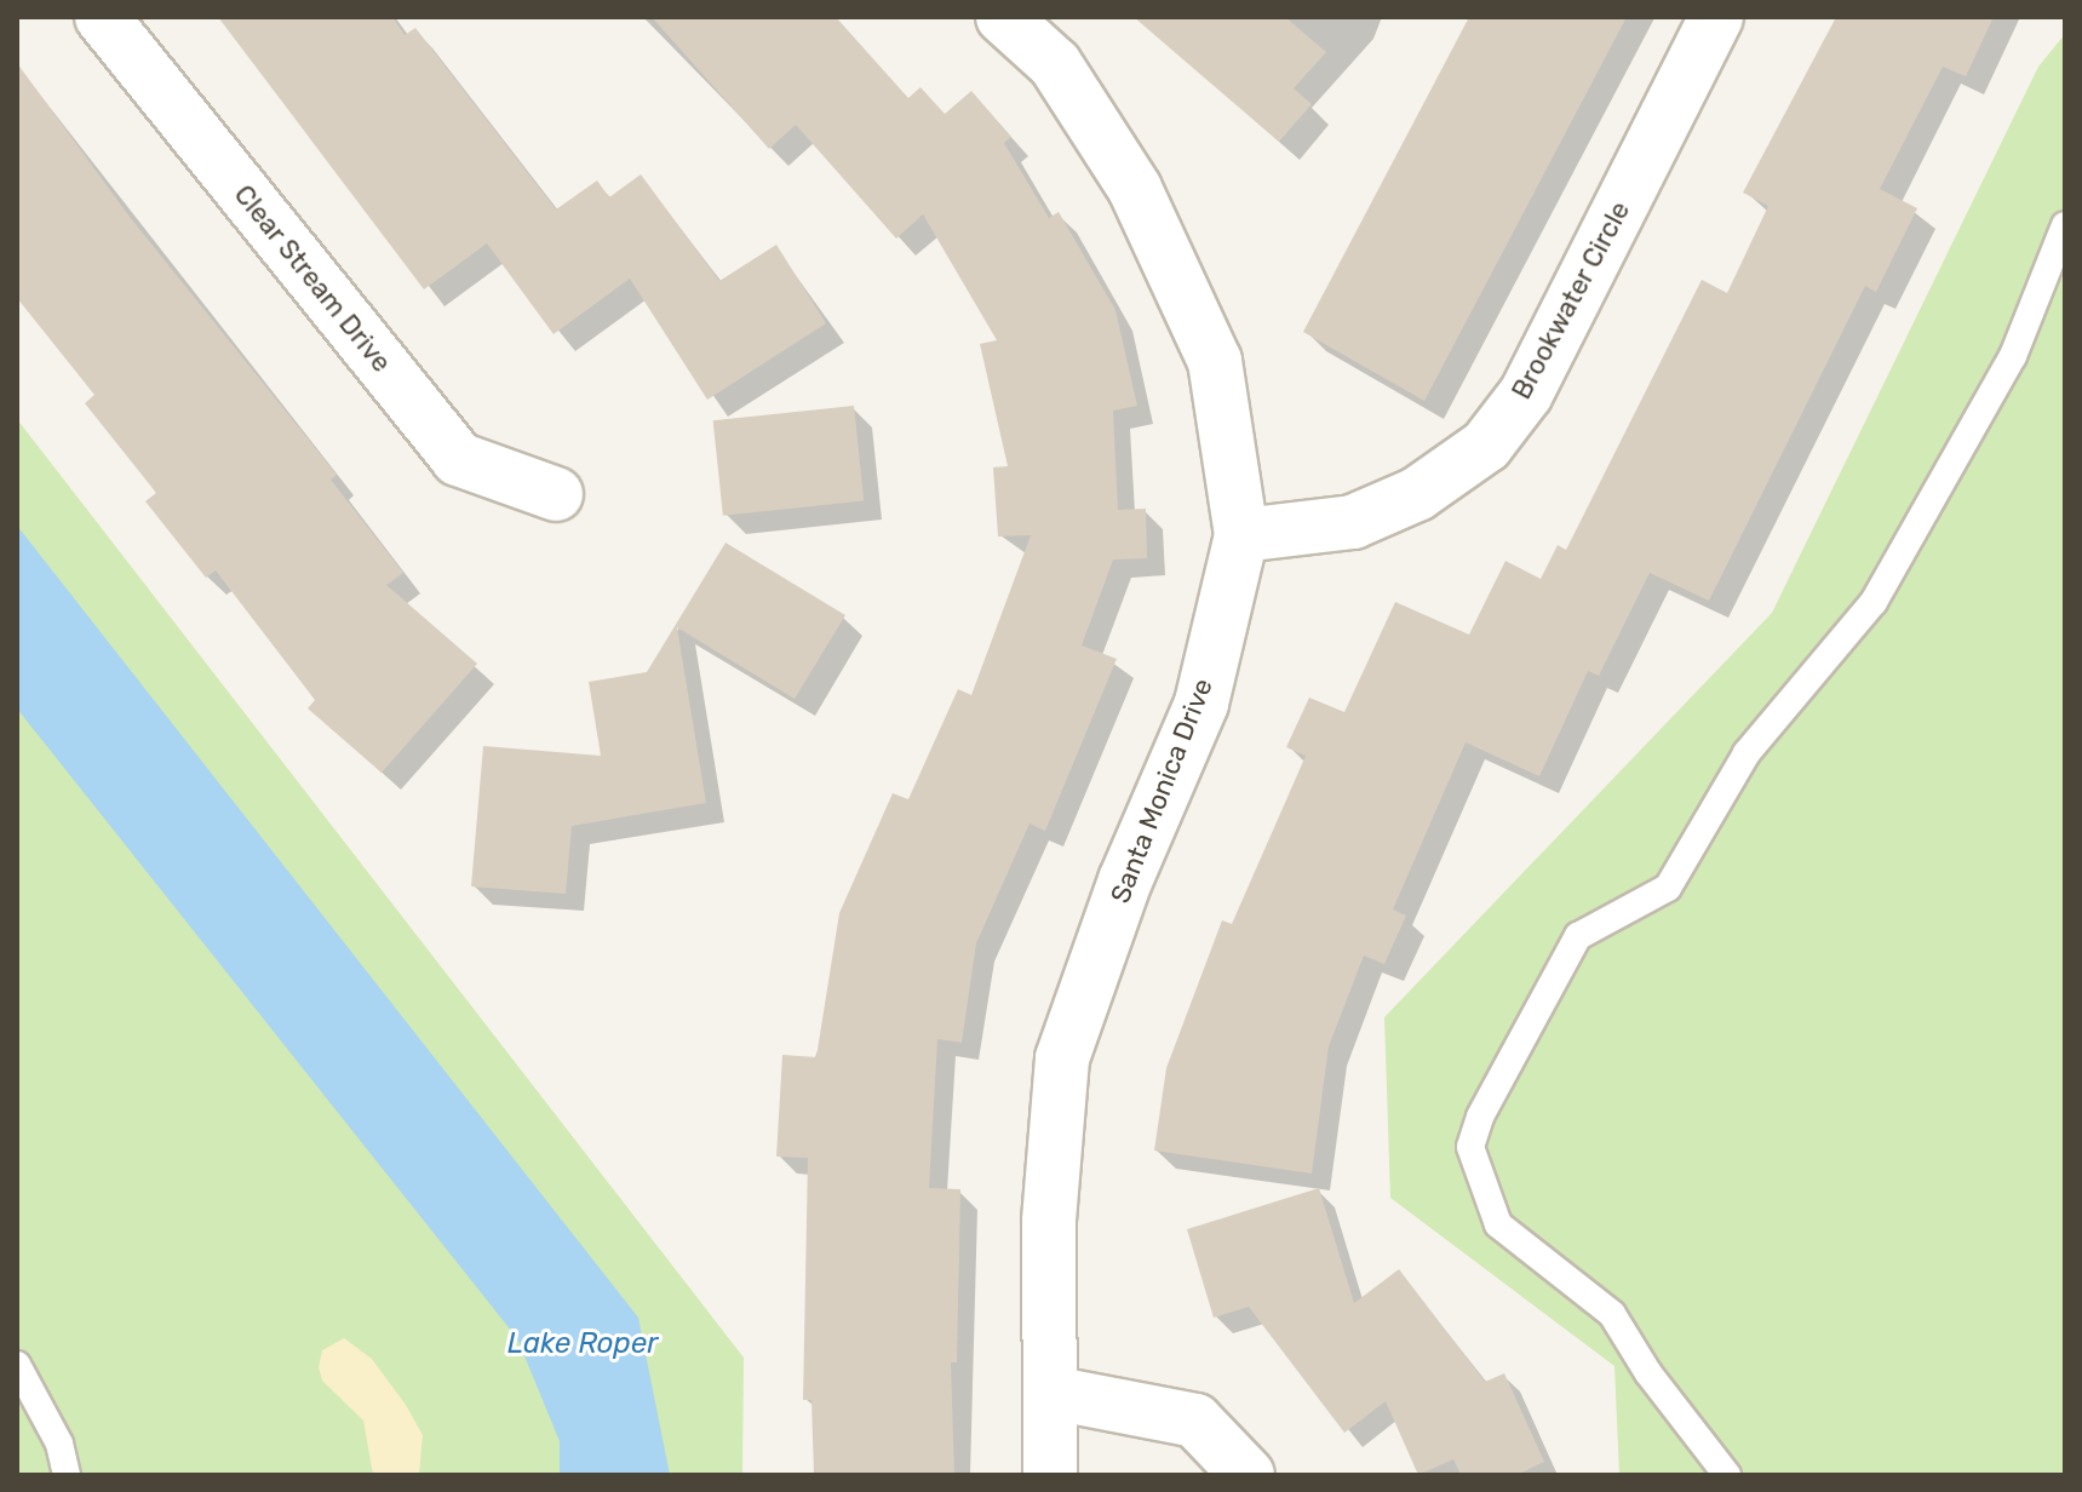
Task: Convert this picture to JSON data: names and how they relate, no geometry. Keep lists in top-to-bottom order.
{
  "streets": {
    "street": ["Clear Stream Drive", "Brookwater Circle", "Santa Monica Drive"]
  },
  "crossings": [
    ["Brookwater Circle", "Santa Monica Drive"]
  ],
  "water": ["Lake Roper"]
}
